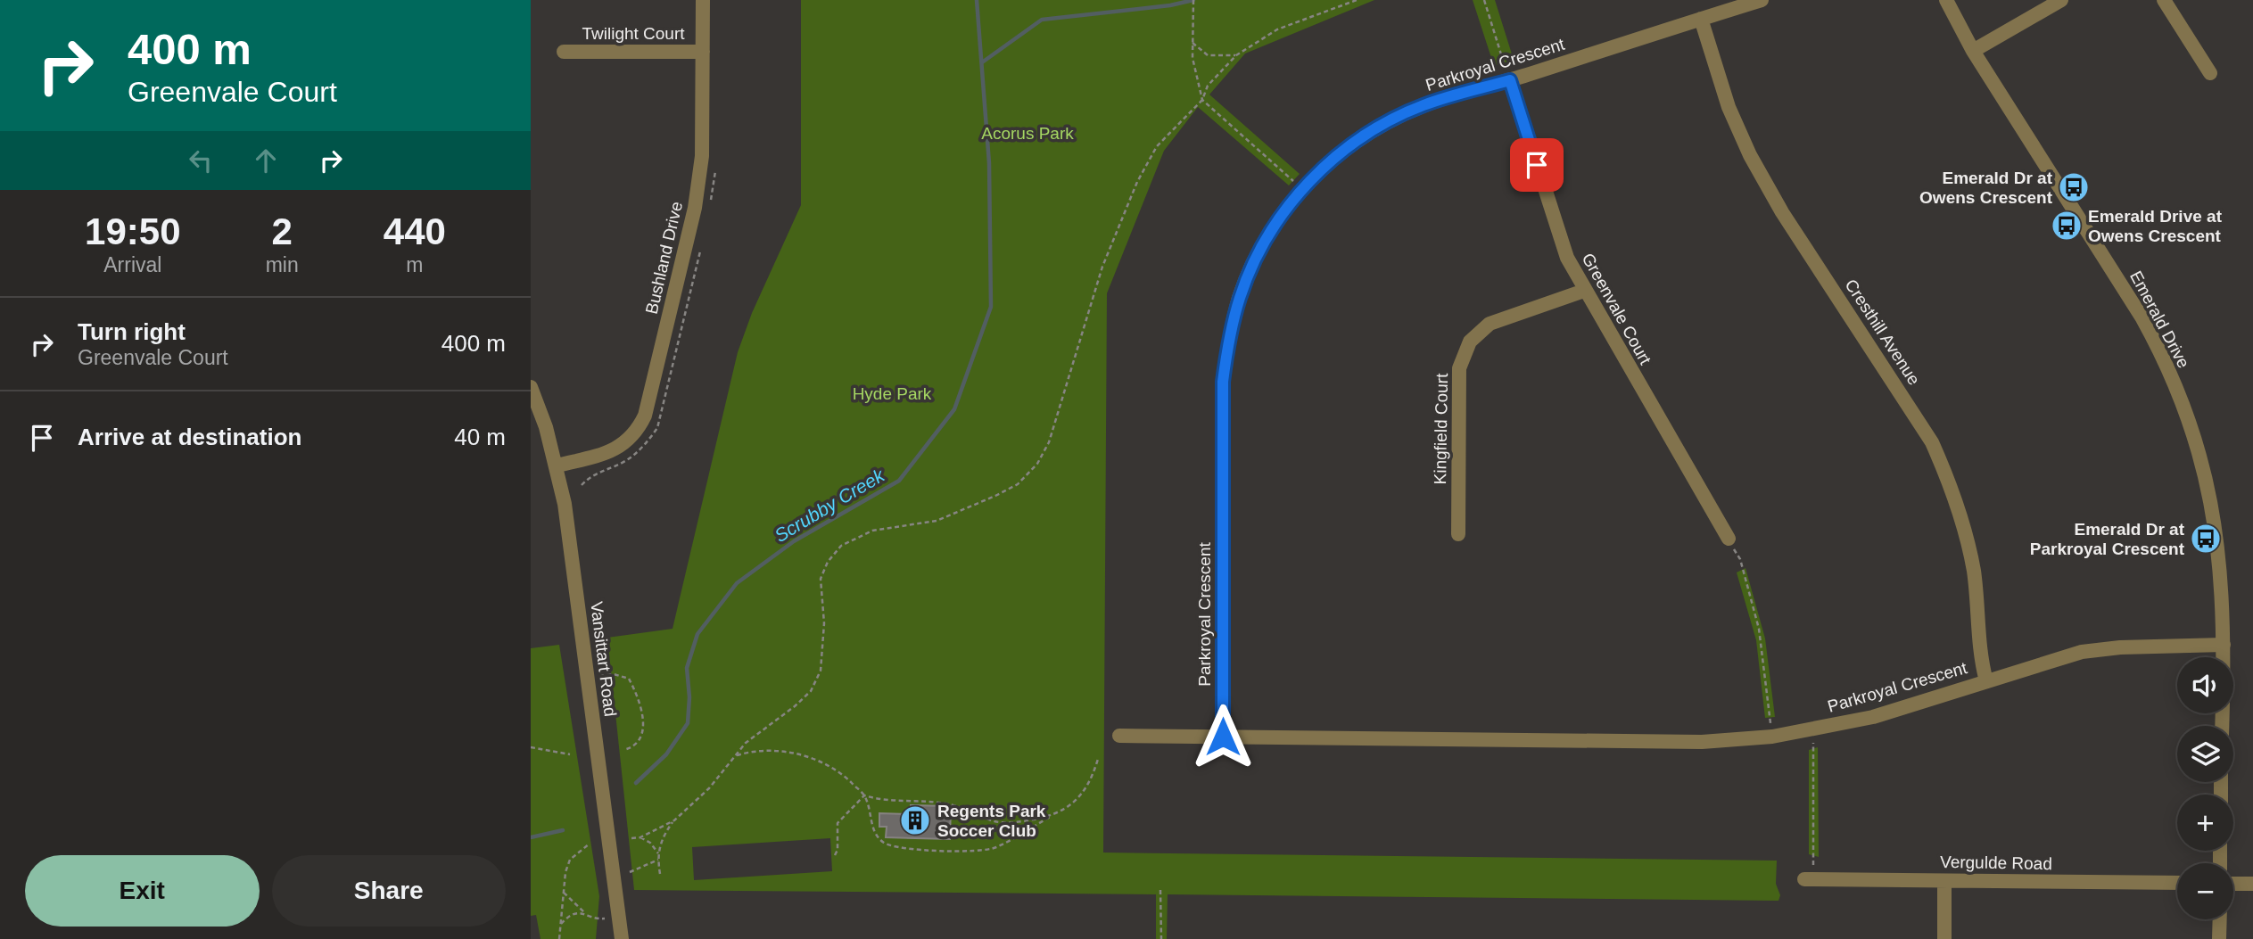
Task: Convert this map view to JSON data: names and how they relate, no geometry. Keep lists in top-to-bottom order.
{
  "streets": {
    "street": [
      "Twilight Court",
      "Parkroyal Crescent",
      "Bushland Drive",
      "Greenvale Court",
      "Emerald Drive",
      "Cresthill Avenue",
      "Kingfield Court",
      "Vansittart Road",
      "Vergulde Road"
    ]
  },
  "crossings": [
    ["Twilight Court", "Bushland Drive"],
    ["Parkroyal Crescent", "Greenvale Court"],
    ["Parkroyal Crescent", "Emerald Drive"],
    ["Parkroyal Crescent", "Cresthill Avenue"],
    ["Bushland Drive", "Vansittart Road"],
    ["Greenvale Court", "Kingfield Court"]
  ],
  "water": ["Scrubby Creek"],
  "parks": ["Acorus Park", "Hyde Park"],
  "places": {
    "bus stop": ["Emerald Dr at Owens Crescent", "Emerald Drive at Owens Crescent", "Emerald Dr at Parkroyal Crescent"],
    "building": ["Regents Park Soccer Club"]
  },
  "page": {
    "turn": ["400 m", "Greenvale Court"],
    "eta": [
      "19:50",
      "Arrival",
      "2",
      "min",
      "440",
      "m"
    ],
    "list": [
      {
        "name": "Turn right",
        "note": "Greenvale Court",
        "value": "400 m"
      },
      {
        "name": "Arrive at destination",
        "value": "40 m"
      }
    ],
    "map_buttons": ["+", "−"],
    "buttons": ["Exit", "Share"]
  }
}
